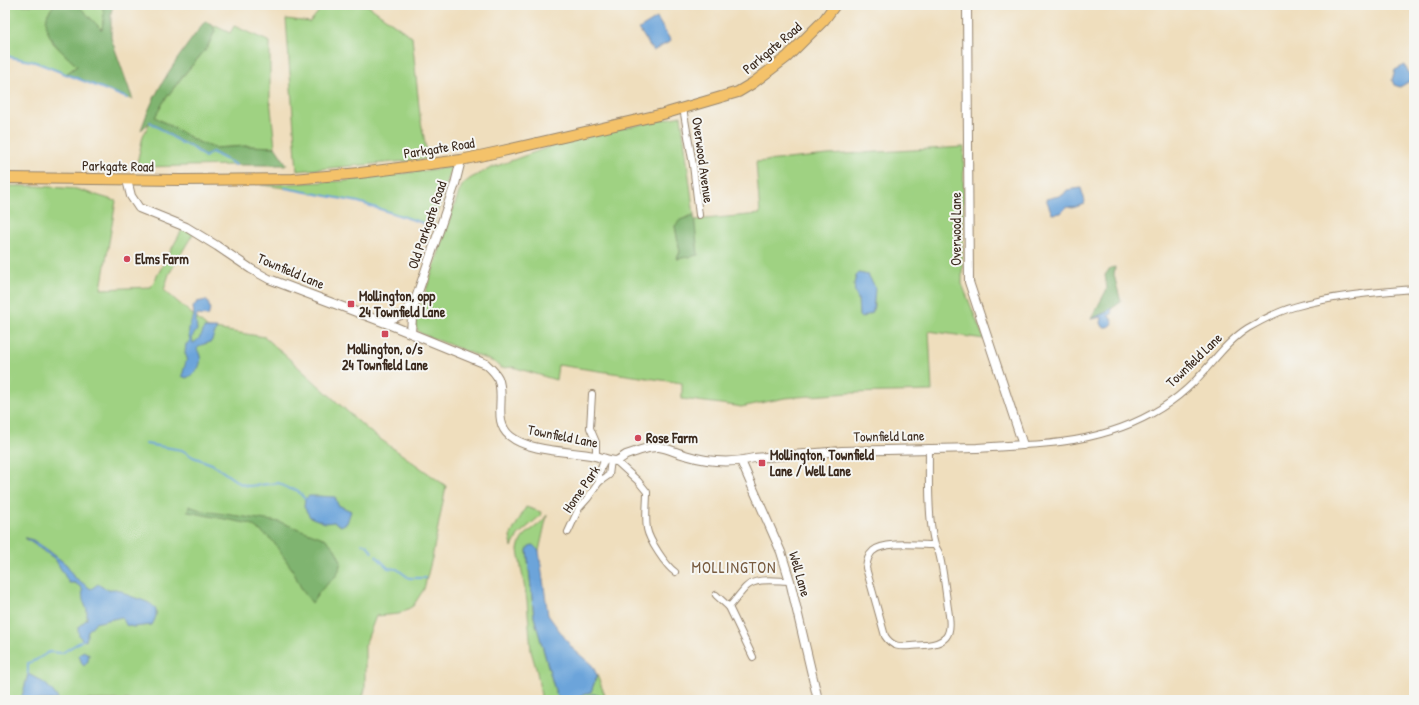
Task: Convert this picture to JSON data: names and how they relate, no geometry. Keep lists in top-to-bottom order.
{
  "streets": {
    "main road": ["Parkgate Road"],
    "street": [
      "Overwood Avenue",
      "Old Parkgate Road",
      "Overwood Lane",
      "Townfield Lane",
      "Home Park",
      "Well Lane"
    ]
  },
  "crossings": [
    ["Parkgate Road", "Overwood Avenue"],
    ["Parkgate Road", "Old Parkgate Road"],
    ["Parkgate Road", "Townfield Lane"],
    ["Old Parkgate Road", "Townfield Lane"],
    ["Overwood Lane", "Townfield Lane"],
    ["Townfield Lane", "Home Park"],
    ["Townfield Lane", "Well Lane"]
  ],
  "districts": ["MOLLINGTON"],
  "places": {
    "other": ["Elms Farm", "Rose Farm"],
    "transit": ["Mollington, opp 24 Townfield Lane", "Mollington, o/s 24 Townfield Lane", "Mollington, Townfield Lane / Well Lane"]
  }
}
